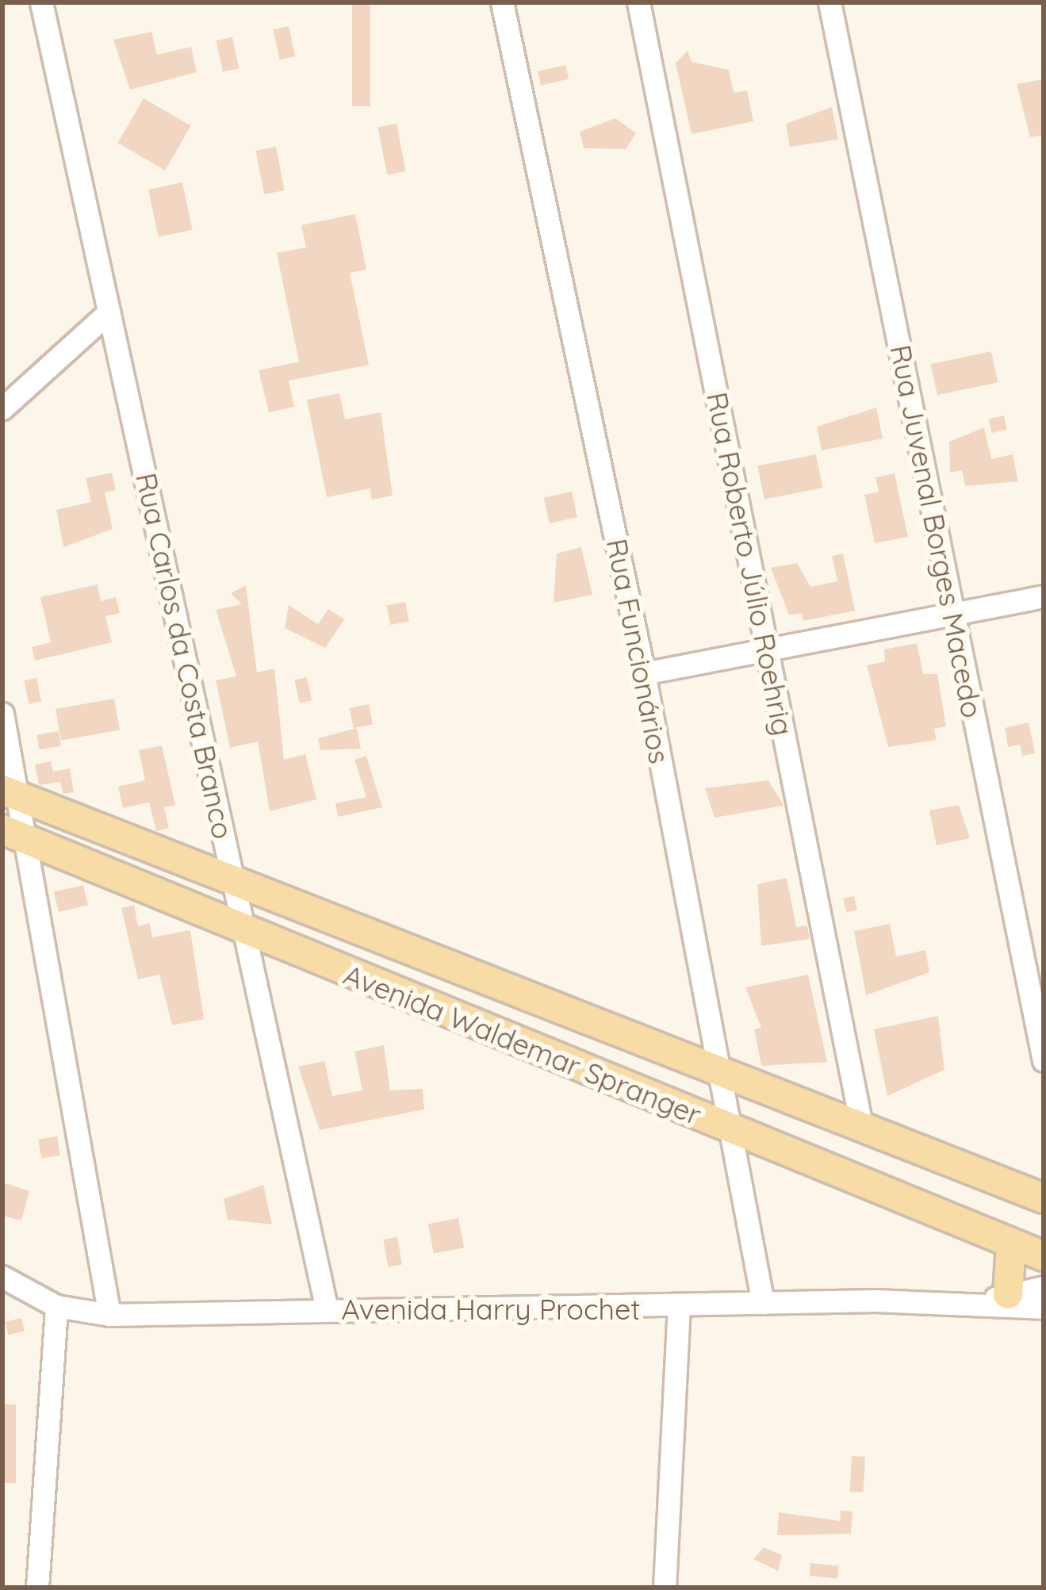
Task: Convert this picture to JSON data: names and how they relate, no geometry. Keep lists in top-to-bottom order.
{
  "streets": {
    "main road": ["Avenida Waldemar Spranger"],
    "street": [
      "Rua Juvenal Borges Macedo",
      "Rua Roberto Júlio Roehrig",
      "Rua Funcionários",
      "Rua Carlos da Costa Branco",
      "Avenida Harry Prochet"
    ]
  },
  "crossings": [
    ["Rua Roberto Júlio Roehrig", "Avenida Waldemar Spranger"],
    ["Rua Funcionários", "Avenida Waldemar Spranger"],
    ["Rua Funcionários", "Avenida Harry Prochet"],
    ["Rua Carlos da Costa Branco", "Avenida Waldemar Spranger"],
    ["Rua Carlos da Costa Branco", "Avenida Harry Prochet"]
  ]
}
